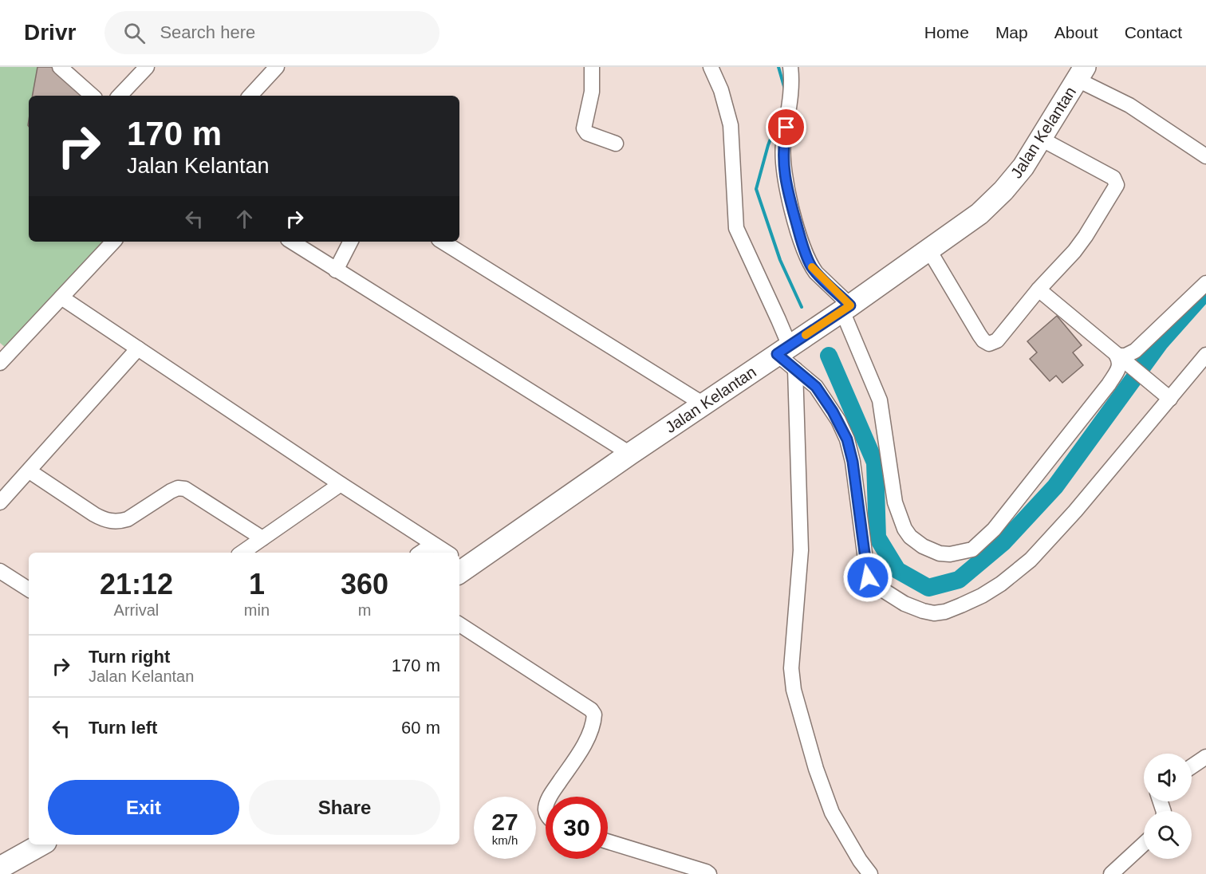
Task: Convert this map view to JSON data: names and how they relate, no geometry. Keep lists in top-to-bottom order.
{
  "streets": {
    "highway": ["Jalan Kelantan"]
  },
  "page": {
    "header": "Drivr",
    "search": "Search here",
    "nav": [
      "Home",
      "Map",
      "About",
      "Contact"
    ],
    "turn": ["170 m", "Jalan Kelantan"],
    "eta": [
      "21:12",
      "Arrival",
      "1",
      "min",
      "360",
      "m"
    ],
    "list": [
      {
        "name": "Turn right",
        "note": "Jalan Kelantan",
        "value": "170 m"
      },
      {
        "name": "Turn left",
        "value": "60 m"
      }
    ],
    "buttons": ["Exit", "Share"],
    "speed": "27 km/h",
    "limit": "30"
  }
}
